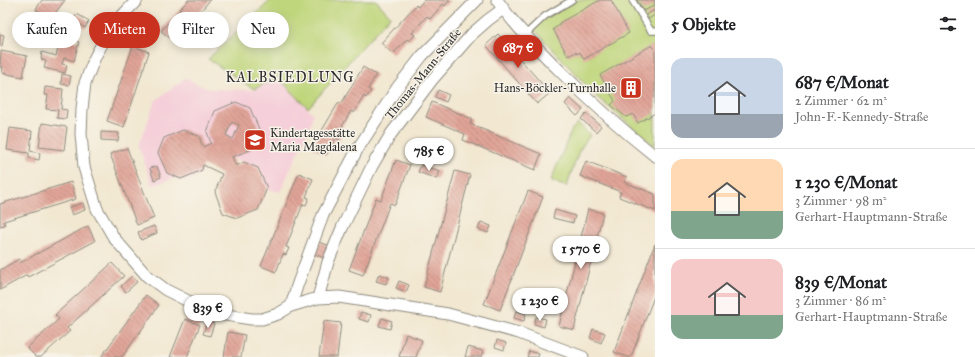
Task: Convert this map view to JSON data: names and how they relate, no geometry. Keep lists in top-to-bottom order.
{
  "streets": {
    "street": ["Thomas-Mann-Straße"]
  },
  "districts": ["KALBSIEDLUNG"],
  "places": {
    "building": ["Hans-Böckler-Turnhalle"],
    "school or university": ["Kindertagesstätte Maria Magdalena"]
  },
  "page": {
    "heading": "5 Objekte",
    "chip": [
      "Kaufen",
      "Mieten",
      "Filter",
      "Neu"
    ],
    "price": [
      "687 €",
      "785 €",
      "1 570 €",
      "1 230 €",
      "839 €"
    ],
    "list": [
      {
        "name": "687 €/Monat",
        "note": "2 Zimmer · 62 m² · John-F.-Kennedy-Straße"
      },
      {
        "name": "1 230 €/Monat",
        "note": "3 Zimmer · 98 m² · Gerhart-Hauptmann-Straße"
      },
      {
        "name": "839 €/Monat",
        "note": "3 Zimmer · 86 m² · Gerhart-Hauptmann-Straße"
      }
    ]
  }
}
